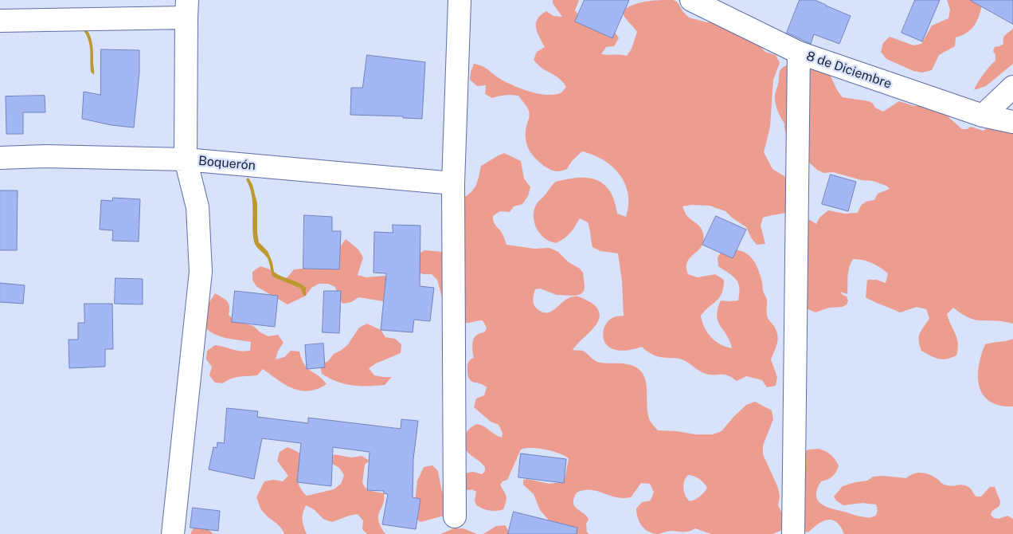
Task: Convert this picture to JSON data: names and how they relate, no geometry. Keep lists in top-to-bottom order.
{
  "streets": {
    "street": ["8 de Diciembre", "Boquerón"]
  }
}
